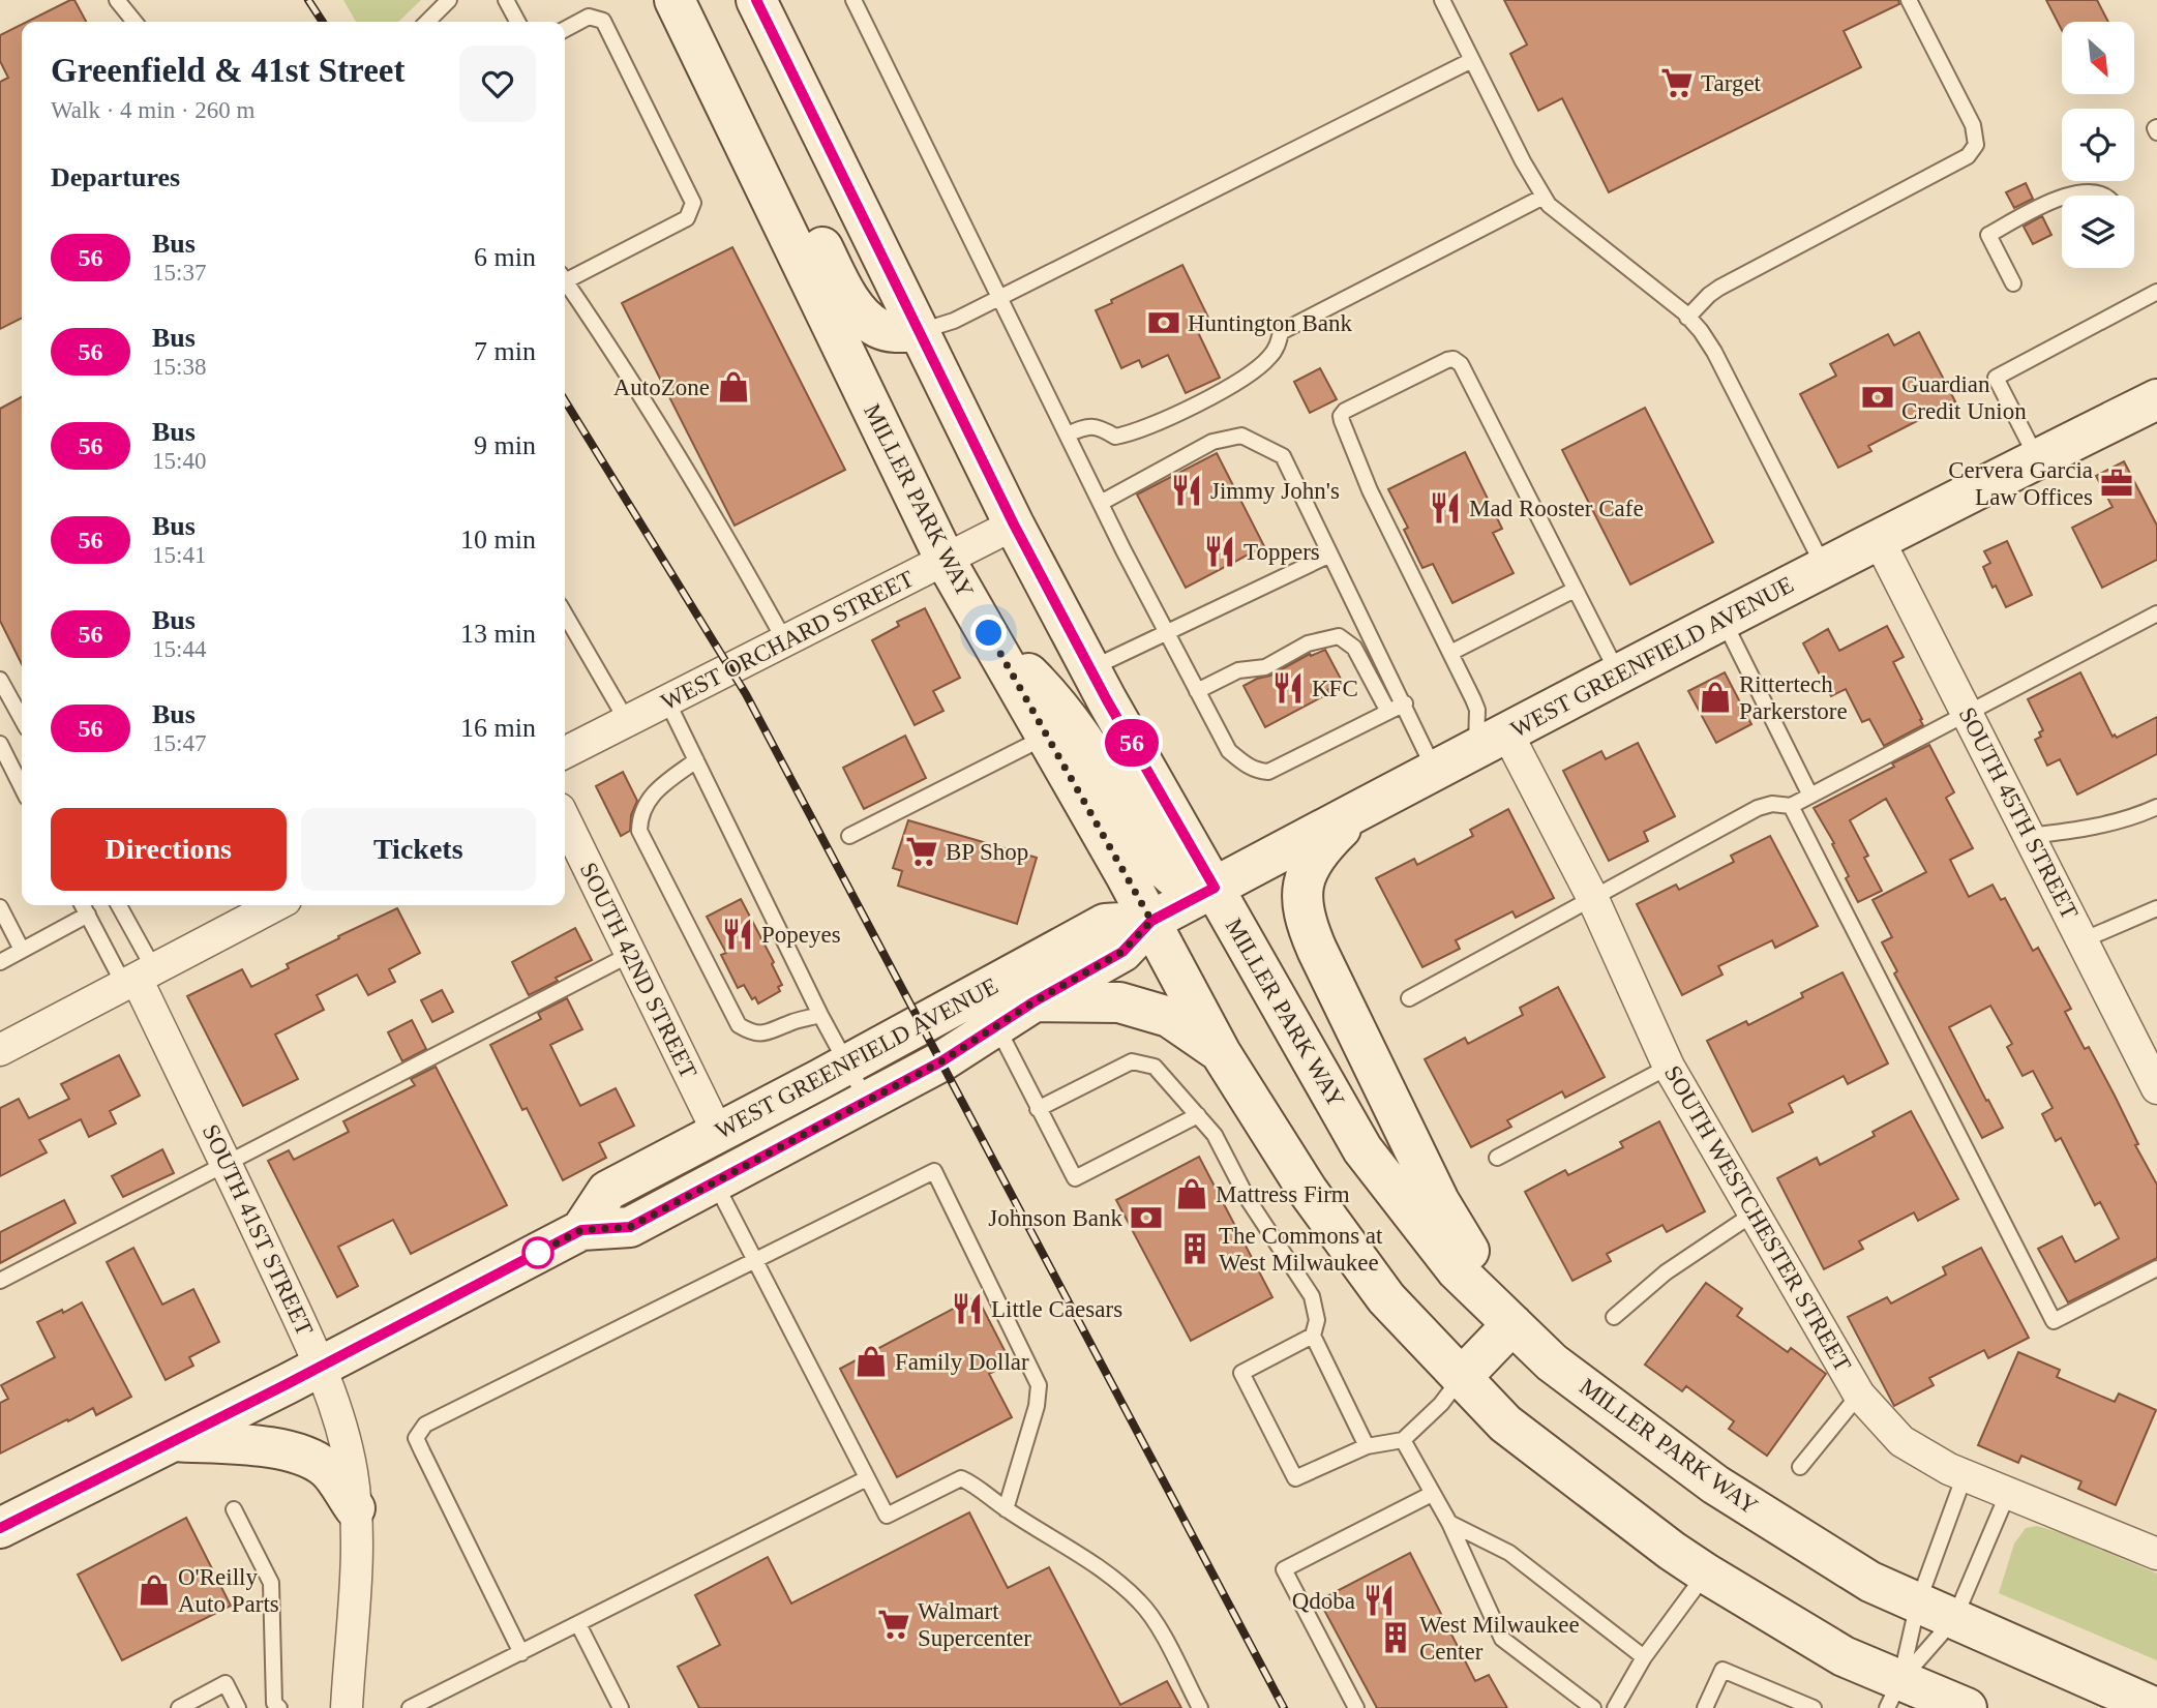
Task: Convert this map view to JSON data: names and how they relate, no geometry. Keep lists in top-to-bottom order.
{
  "streets": {
    "main road": ["MILLER PARK WAY", "WEST GREENFIELD AVENUE"],
    "street": [
      "WEST ORCHARD STREET",
      "SOUTH 45TH STREET",
      "SOUTH 42ND STREET",
      "SOUTH WESTCHESTER STREET",
      "SOUTH 41ST STREET"
    ]
  },
  "crossings": [
    ["MILLER PARK WAY", "WEST ORCHARD STREET"],
    ["MILLER PARK WAY", "WEST GREENFIELD AVENUE"],
    ["WEST GREENFIELD AVENUE", "SOUTH 45TH STREET"],
    ["WEST GREENFIELD AVENUE", "SOUTH 42ND STREET"],
    ["WEST GREENFIELD AVENUE", "SOUTH WESTCHESTER STREET"],
    ["WEST GREENFIELD AVENUE", "SOUTH 41ST STREET"]
  ],
  "places": {
    "supermarket": ["Target", "BP Shop", "Walmart Supercenter"],
    "bank": ["Huntington Bank", "Guardian Credit Union", "Johnson Bank"],
    "shop": [
      "AutoZone",
      "Rittertech Parkerstore",
      "Mattress Firm",
      "Family Dollar",
      "O'Reilly Auto Parts"
    ],
    "office": ["Cervera Garcia Law Offices"],
    "restaurant": [
      "Jimmy John's",
      "Mad Rooster Cafe",
      "Toppers",
      "KFC",
      "Popeyes",
      "Little Caesars",
      "Qdoba"
    ],
    "building": ["The Commons at West Milwaukee", "West Milwaukee Center"]
  },
  "lines": ["bus line 56"],
  "north": "bottom right",
  "page": {
    "on_map": "56",
    "heading": [
      ["Greenfield & 41st Street", "Walk · 4 min · 260 m"],
      "Departures"
    ],
    "list": [
      {
        "mark": "56",
        "name": "Bus",
        "note": "15:37",
        "value": "6 min"
      },
      {
        "mark": "56",
        "name": "Bus",
        "note": "15:38",
        "value": "7 min"
      },
      {
        "mark": "56",
        "name": "Bus",
        "note": "15:40",
        "value": "9 min"
      },
      {
        "mark": "56",
        "name": "Bus",
        "note": "15:41",
        "value": "10 min"
      },
      {
        "mark": "56",
        "name": "Bus",
        "note": "15:44",
        "value": "13 min"
      },
      {
        "mark": "56",
        "name": "Bus",
        "note": "15:47",
        "value": "16 min"
      }
    ],
    "buttons": ["Directions", "Tickets"]
  }
}
